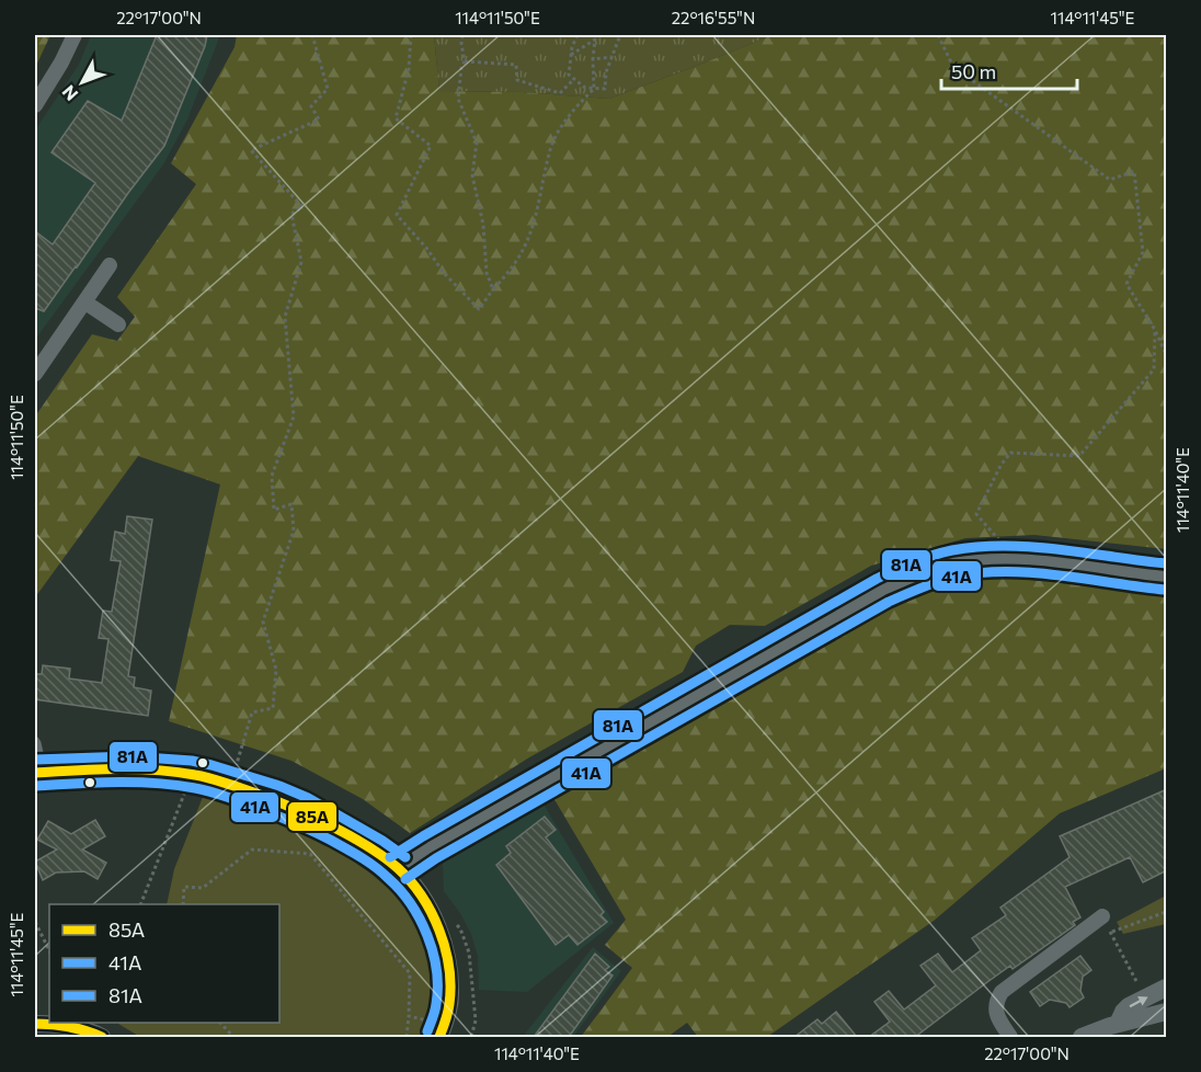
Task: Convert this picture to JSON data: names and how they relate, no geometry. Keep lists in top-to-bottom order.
{
  "lines": ["transit line 81A", "transit line 41A", "transit line 85A"],
  "legend": ["85A", "41A", "81A"],
  "scale_bar": "50 m",
  "north": "bottom left",
  "coordinates": [
    "22°17'00\"N",
    "114°11'50\"E",
    "22°16'55\"N",
    "114°11'45\"E",
    "114°11'40\"E"
  ]
}
